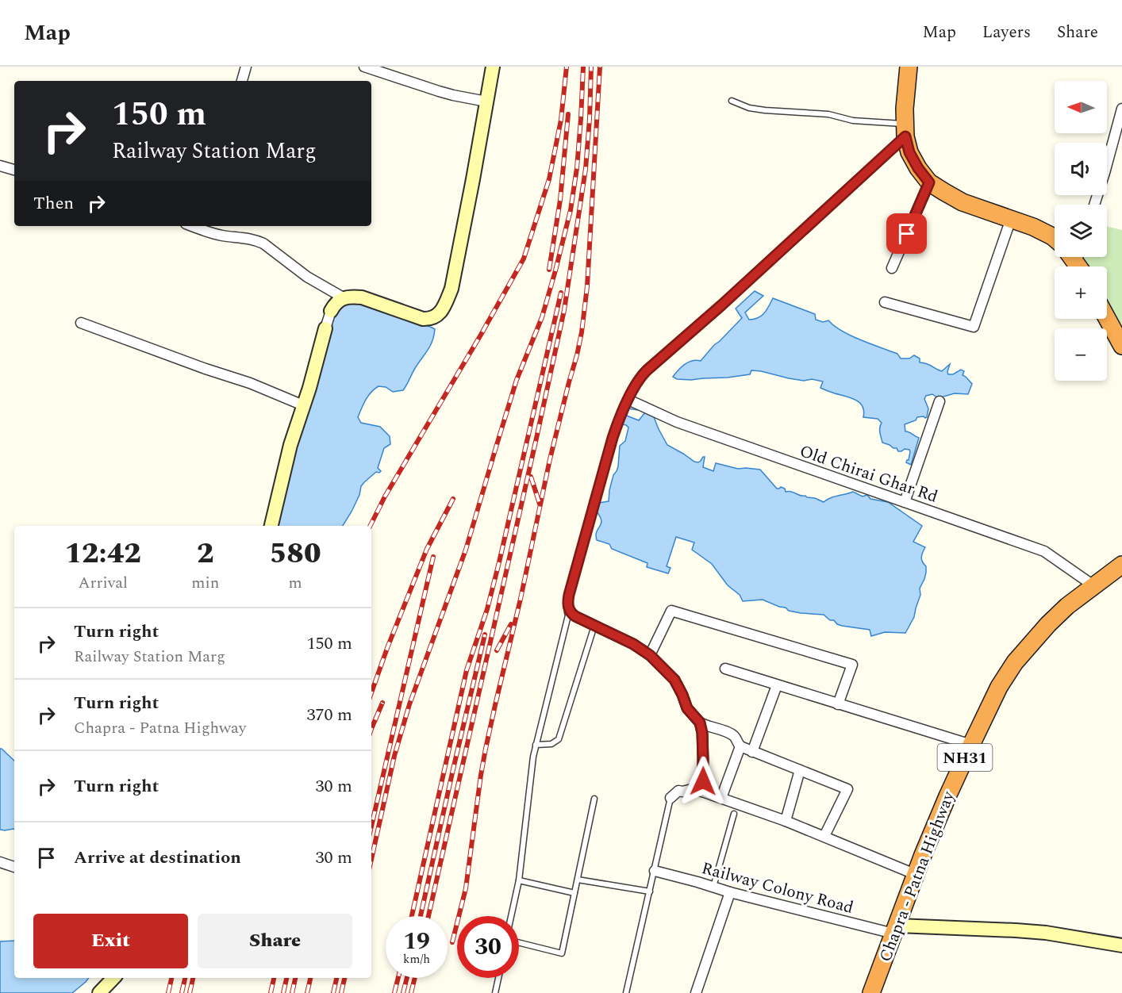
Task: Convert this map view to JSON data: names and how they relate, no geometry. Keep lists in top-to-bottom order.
{
  "streets": {
    "highway": ["NH31", "Chapra - Patna Highway"],
    "street": ["Old Chirai Ghar Rd", "Railway Colony Road"]
  },
  "crossings": [
    ["Old Chirai Ghar Rd", "Chapra - Patna Highway"],
    ["Chapra - Patna Highway", "Railway Colony Road"]
  ],
  "north": "left",
  "page": {
    "header": "Map",
    "nav": ["Map", "Layers", "Share"],
    "map_buttons": ["+", "−"],
    "turn": ["150 m", "Railway Station Marg"],
    "then": "Then",
    "eta": [
      "12:42",
      "Arrival",
      "2",
      "min",
      "580",
      "m"
    ],
    "list": [
      {
        "name": "Turn right",
        "note": "Railway Station Marg",
        "value": "150 m"
      },
      {
        "name": "Turn right",
        "note": "Chapra - Patna Highway",
        "value": "370 m"
      },
      {
        "name": "Turn right",
        "value": "30 m"
      },
      {
        "name": "Arrive at destination",
        "value": "30 m"
      }
    ],
    "buttons": ["Exit", "Share"],
    "speed": "19 km/h",
    "limit": "30"
  }
}
